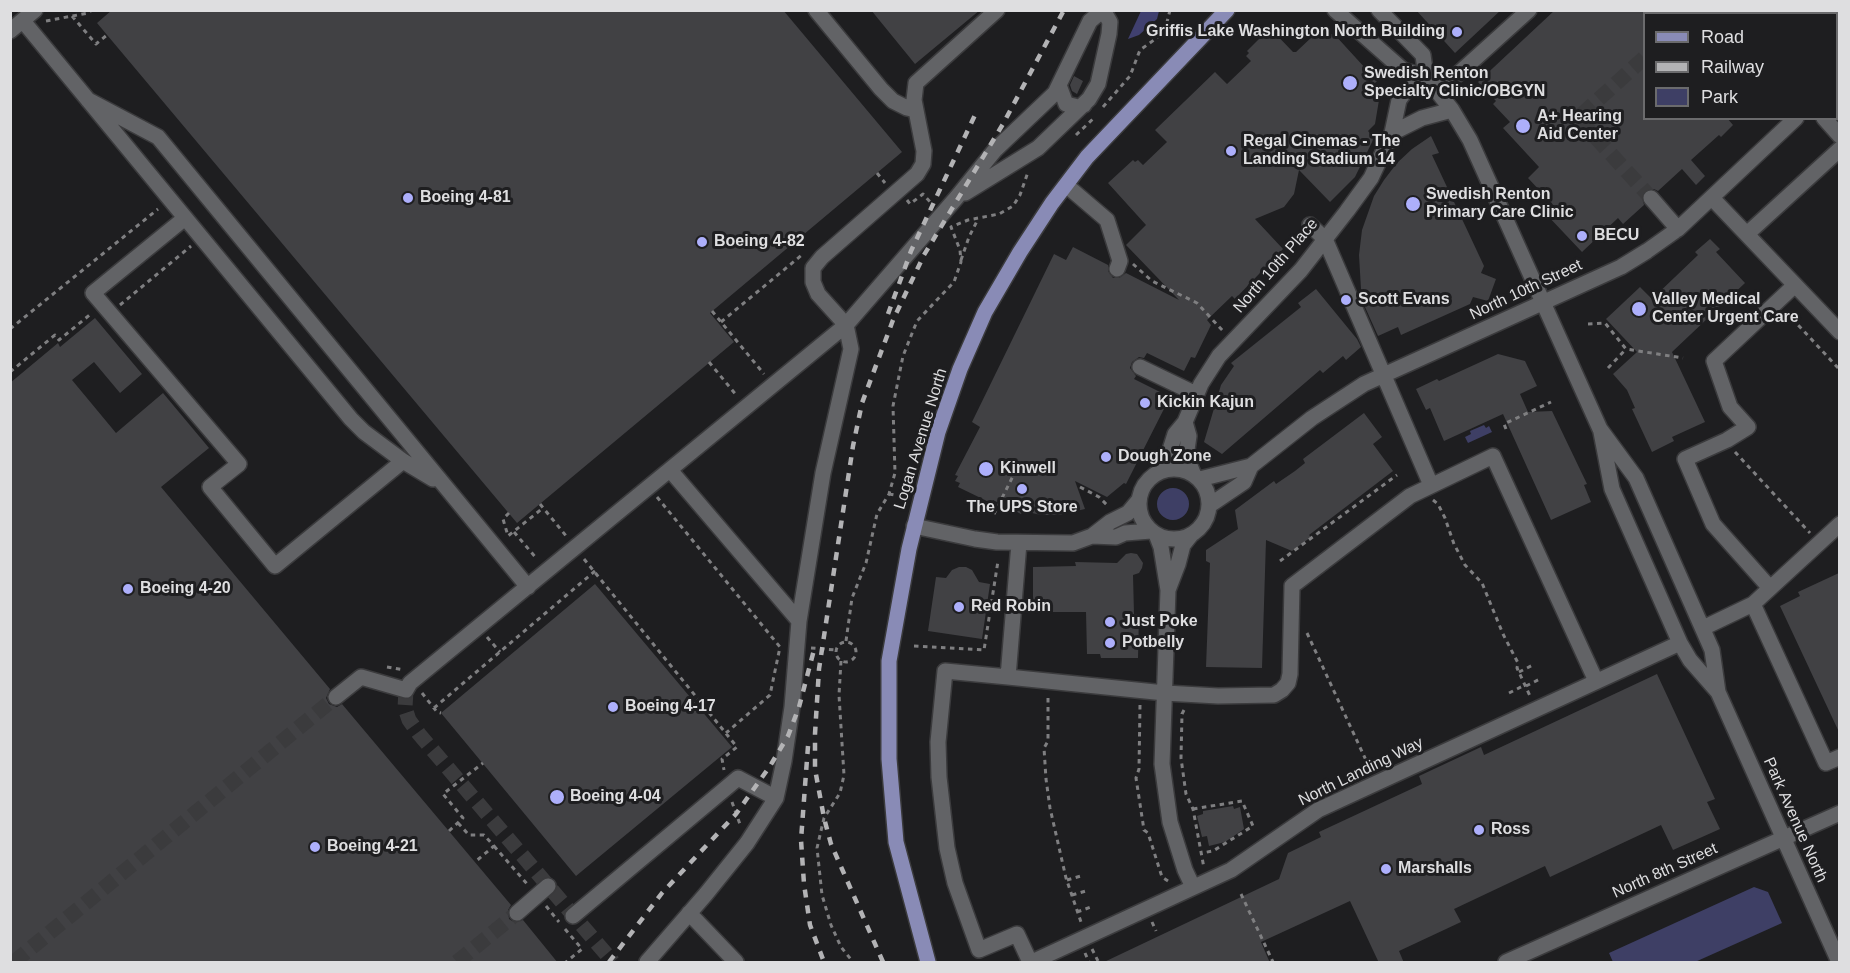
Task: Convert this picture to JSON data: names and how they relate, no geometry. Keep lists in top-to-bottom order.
{
  "streets": {
    "main road": ["Logan Avenue North"],
    "street": [
      "North 10th Place",
      "North 10th Street",
      "North Landing Way",
      "Park Avenue North",
      "North 8th Street"
    ]
  },
  "crossings": [
    ["North 10th Place", "North 10th Street"],
    ["North 10th Place", "Park Avenue North"],
    ["North 10th Street", "Park Avenue North"],
    ["North Landing Way", "Park Avenue North"],
    ["Park Avenue North", "North 8th Street"]
  ],
  "places": [
    "Griffis Lake Washington North Building",
    "Swedish Renton Specialty Clinic/OBGYN",
    "A+ Hearing Aid Center",
    "Regal Cinemas - The Landing Stadium 14",
    "Boeing 4-81",
    "Swedish Renton Primary Care Clinic",
    "BECU",
    "Boeing 4-82",
    "Scott Evans",
    "Valley Medical Center Urgent Care",
    "Kickin Kajun",
    "Dough Zone",
    "Kinwell",
    "The UPS Store",
    "Boeing 4-20",
    "Red Robin",
    "Just Poke",
    "Potbelly",
    "Boeing 4-17",
    "Boeing 4-04",
    "Ross",
    "Boeing 4-21",
    "Marshalls"
  ],
  "legend": ["Road", "Railway", "Park"]
}
